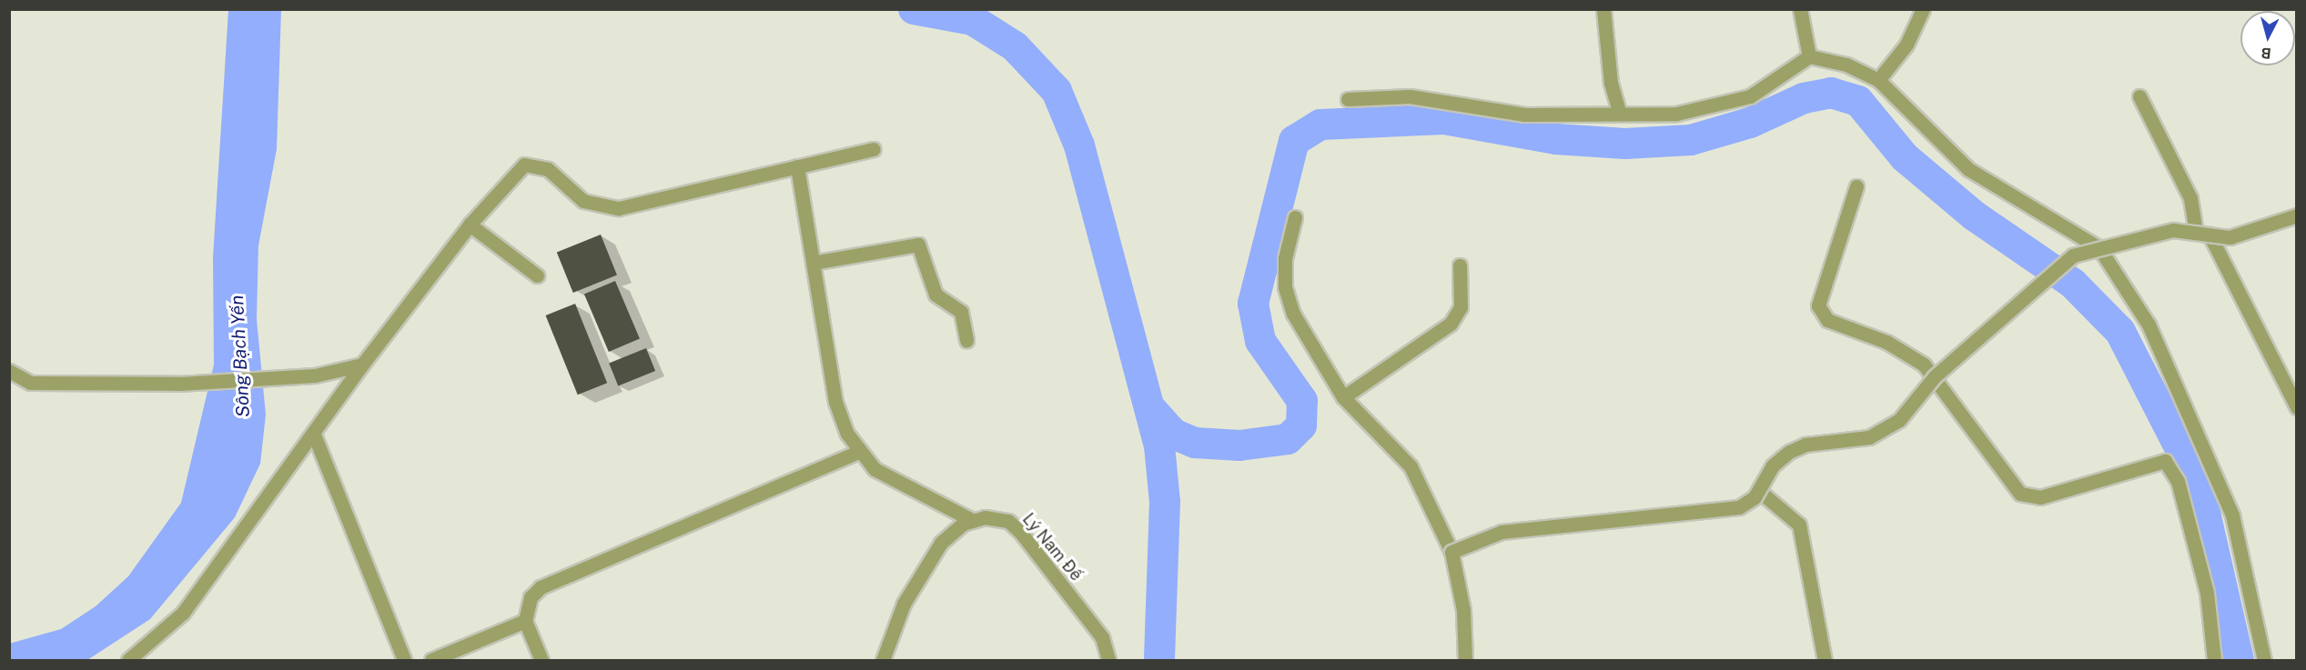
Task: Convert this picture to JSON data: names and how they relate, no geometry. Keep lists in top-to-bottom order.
{
  "streets": {
    "street": ["Lý Nam Đế"]
  },
  "water": ["Sông Bạch Yến"],
  "north": "bottom"
}
